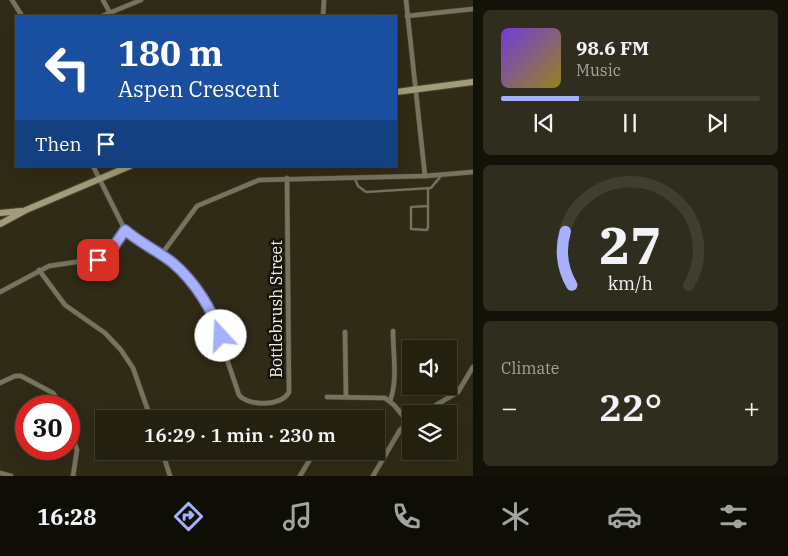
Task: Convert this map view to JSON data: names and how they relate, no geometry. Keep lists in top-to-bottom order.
{
  "streets": {
    "street": ["Bottlebrush Street"]
  },
  "page": {
    "turn": ["180 m", "Aspen Crescent"],
    "song": ["98.6 FM", "Music"],
    "then": "Then",
    "tile": "Climate",
    "heat": ["−", "22°", "+"],
    "limit": "30",
    "trip": "16:29 · 1 min · 230 m",
    "tabs": "16:28",
    "gauge": ["27", "km/h"]
  }
}
